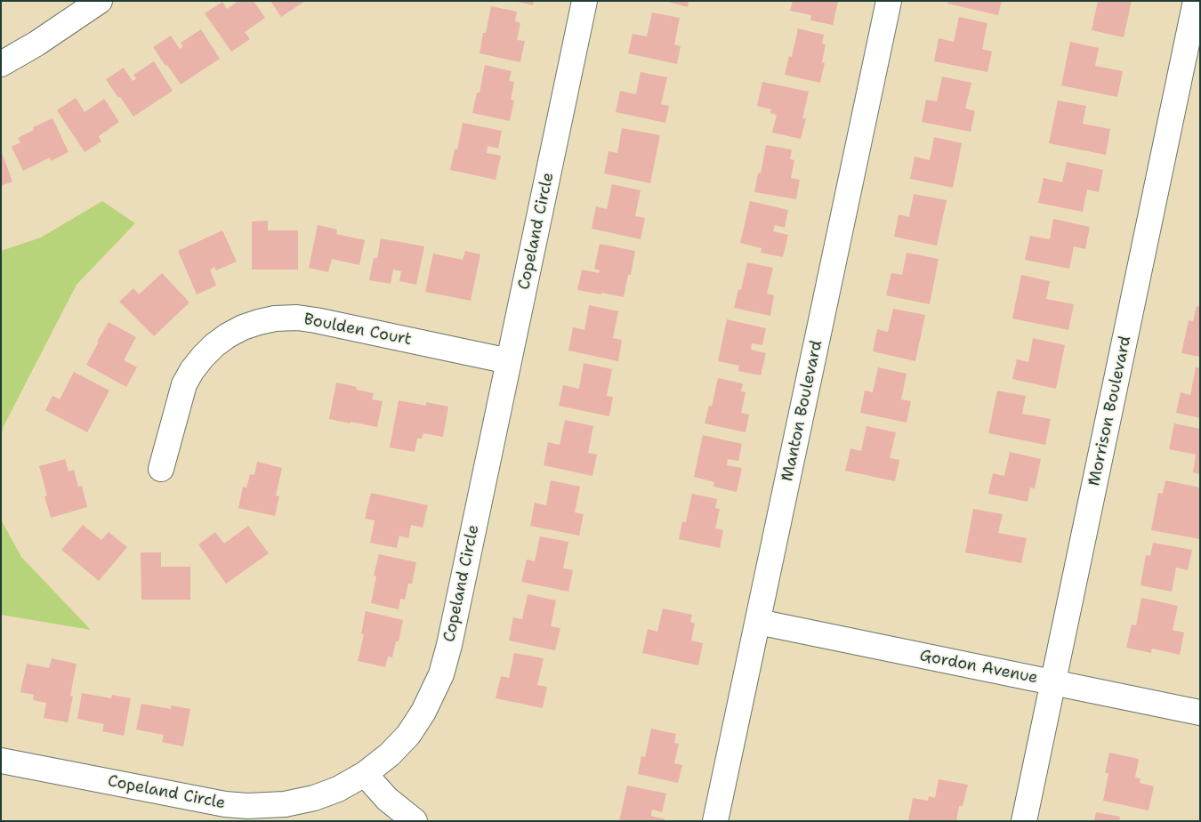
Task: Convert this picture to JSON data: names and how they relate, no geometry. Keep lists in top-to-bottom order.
{
  "streets": {
    "street": [
      "Copeland Circle",
      "Boulden Court",
      "Manton Boulevard",
      "Morrison Boulevard",
      "Gordon Avenue"
    ]
  },
  "crossings": [
    ["Copeland Circle", "Boulden Court"],
    ["Manton Boulevard", "Gordon Avenue"],
    ["Morrison Boulevard", "Gordon Avenue"]
  ]
}
